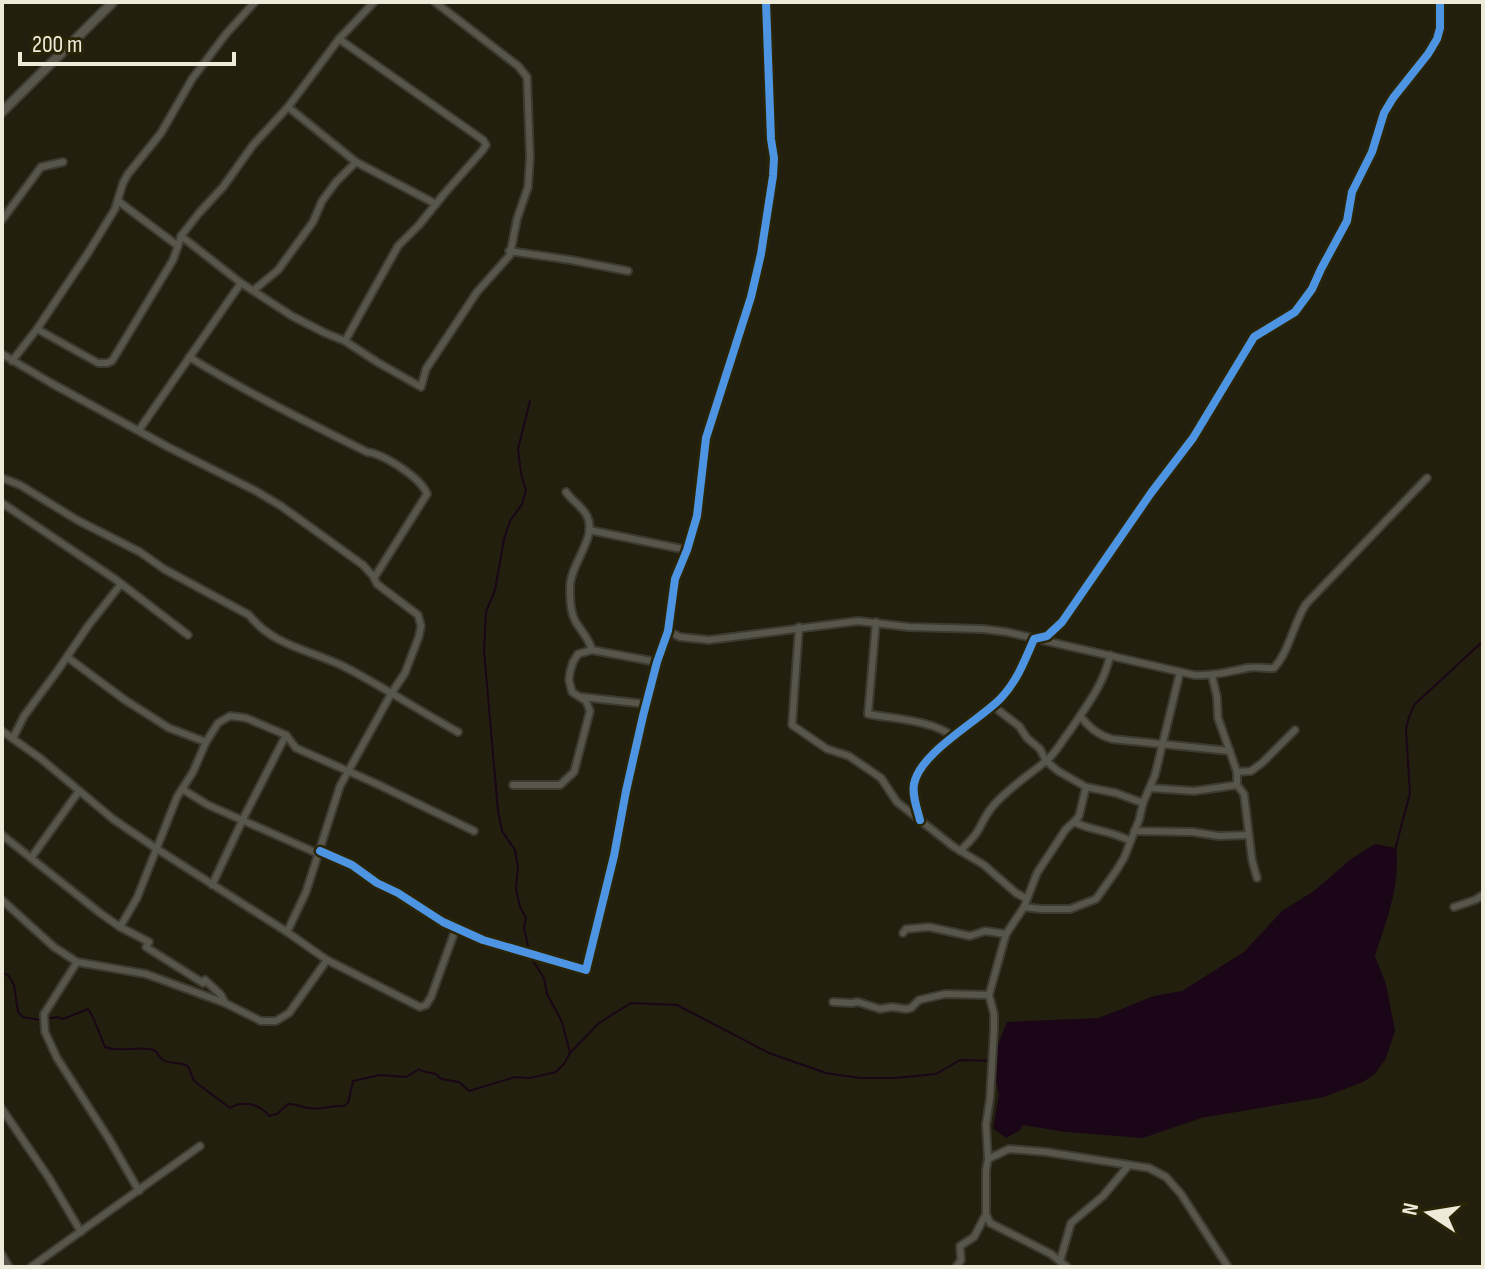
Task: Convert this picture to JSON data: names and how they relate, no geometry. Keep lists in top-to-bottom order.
{
  "scale_bar": "200 m",
  "north": "left"
}
